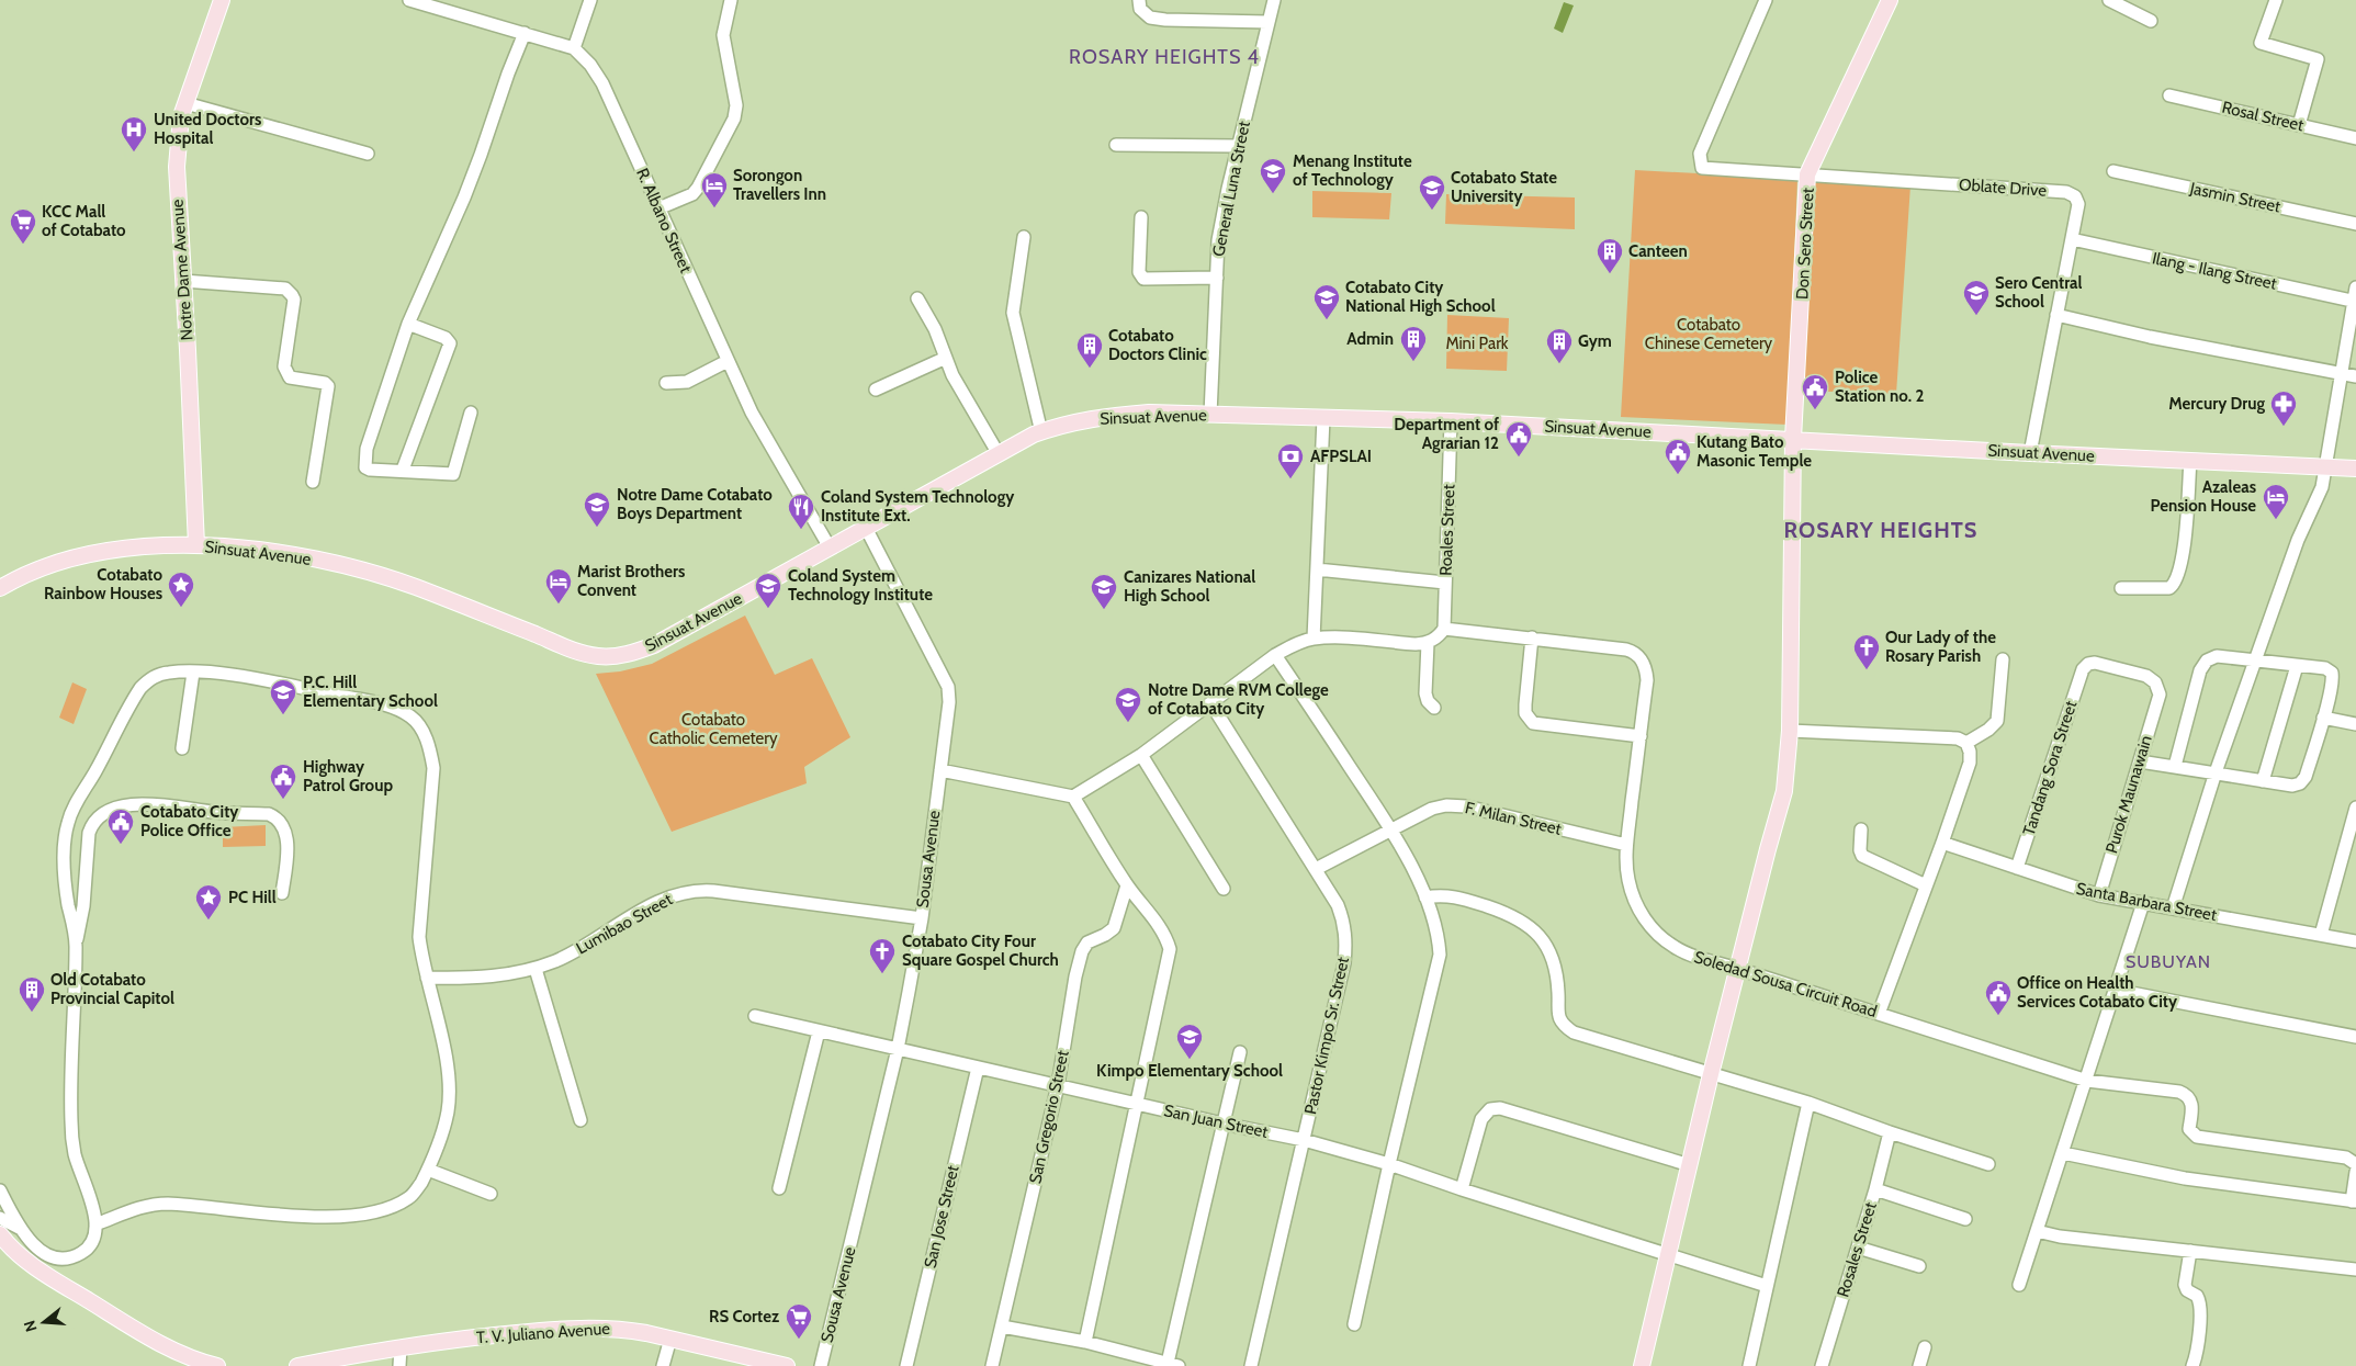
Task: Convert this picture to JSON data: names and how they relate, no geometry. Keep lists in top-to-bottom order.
{
  "streets": {
    "main road": [
      "Don Sero Street",
      "Notre Dame Avenue",
      "Sinsuat Avenue",
      "T. V. Juliano Avenue"
    ],
    "street": [
      "Rosal Street",
      "Oblate Drive",
      "General Luna Street",
      "Jasmin Street",
      "R. Albano Street",
      "Ilang - Ilang Street",
      "Roales Street",
      "Tandang Sora Street",
      "Purok Maunawain",
      "F. Milan Street",
      "Sousa Avenue",
      "Santa Barbara Street",
      "Lumibao Street",
      "Soledad Sousa Circuit Road",
      "Pastor Kimpo Sr. Street",
      "San Gregorio Street",
      "San Juan Street",
      "San Jose Street",
      "Rosales Street"
    ]
  },
  "crossings": [
    ["Oblate Drive", "Don Sero Street"],
    ["Oblate Drive", "Ilang - Ilang Street"],
    ["Oblate Drive", "Sinsuat Avenue"],
    ["General Luna Street", "Sinsuat Avenue"],
    ["R. Albano Street", "Sinsuat Avenue"],
    ["Don Sero Street", "Sinsuat Avenue"],
    ["Don Sero Street", "Soledad Sousa Circuit Road"],
    ["Don Sero Street", "San Juan Street"],
    ["Notre Dame Avenue", "Sinsuat Avenue"],
    ["Sinsuat Avenue", "Roales Street"],
    ["Sinsuat Avenue", "Sousa Avenue"],
    ["Roales Street", "Soledad Sousa Circuit Road"],
    ["Tandang Sora Street", "Purok Maunawain"],
    ["Tandang Sora Street", "Santa Barbara Street"],
    ["Purok Maunawain", "Santa Barbara Street"],
    ["F. Milan Street", "Soledad Sousa Circuit Road"],
    ["F. Milan Street", "Pastor Kimpo Sr. Street"],
    ["Sousa Avenue", "Lumibao Street"],
    ["Sousa Avenue", "San Juan Street"],
    ["Pastor Kimpo Sr. Street", "San Juan Street"],
    ["San Gregorio Street", "San Juan Street"],
    ["San Juan Street", "San Jose Street"]
  ],
  "districts": ["ROSARY HEIGHTS 4", "ROSARY HEIGHTS", "SUBUYAN"],
  "parks": ["Cotabato Chinese Cemetery", "Mini Park", "Cotabato Catholic Cemetery"],
  "places": {
    "hospital": ["United Doctors Hospital"],
    "school or university": [
      "Menang Institute of Technology",
      "Cotabato State University",
      "Sero Central School",
      "Cotabato City National High School",
      "Notre Dame Cotabato Boys Department",
      "Coland System Technology Institute",
      "Canizares National High School",
      "P.C. Hill Elementary School",
      "Notre Dame RVM College of Cotabato City",
      "Kimpo Elementary School"
    ],
    "hotel": ["Sorongon Travellers Inn", "Azaleas Pension House", "Marist Brothers Convent"],
    "supermarket": ["KCC Mall of Cotabato", "RS Cortez"],
    "building": [
      "Canteen",
      "Admin",
      "Gym",
      "Cotabato Doctors Clinic",
      "Old Cotabato Provincial Capitol"
    ],
    "public building": [
      "Police Station no. 2",
      "Department of Agrarian 12",
      "Kutang Bato Masonic Temple",
      "Highway Patrol Group",
      "Cotabato City Police Office",
      "Office on Health Services Cotabato City"
    ],
    "pharmacy": ["Mercury Drug"],
    "bank": ["AFPSLAI"],
    "restaurant": ["Coland System Technology Institute Ext."],
    "place": ["Cotabato Rainbow Houses", "PC Hill"],
    "church": ["Our Lady of the Rosary Parish", "Cotabato City Four Square Gospel Church"]
  },
  "north": "left"
}
